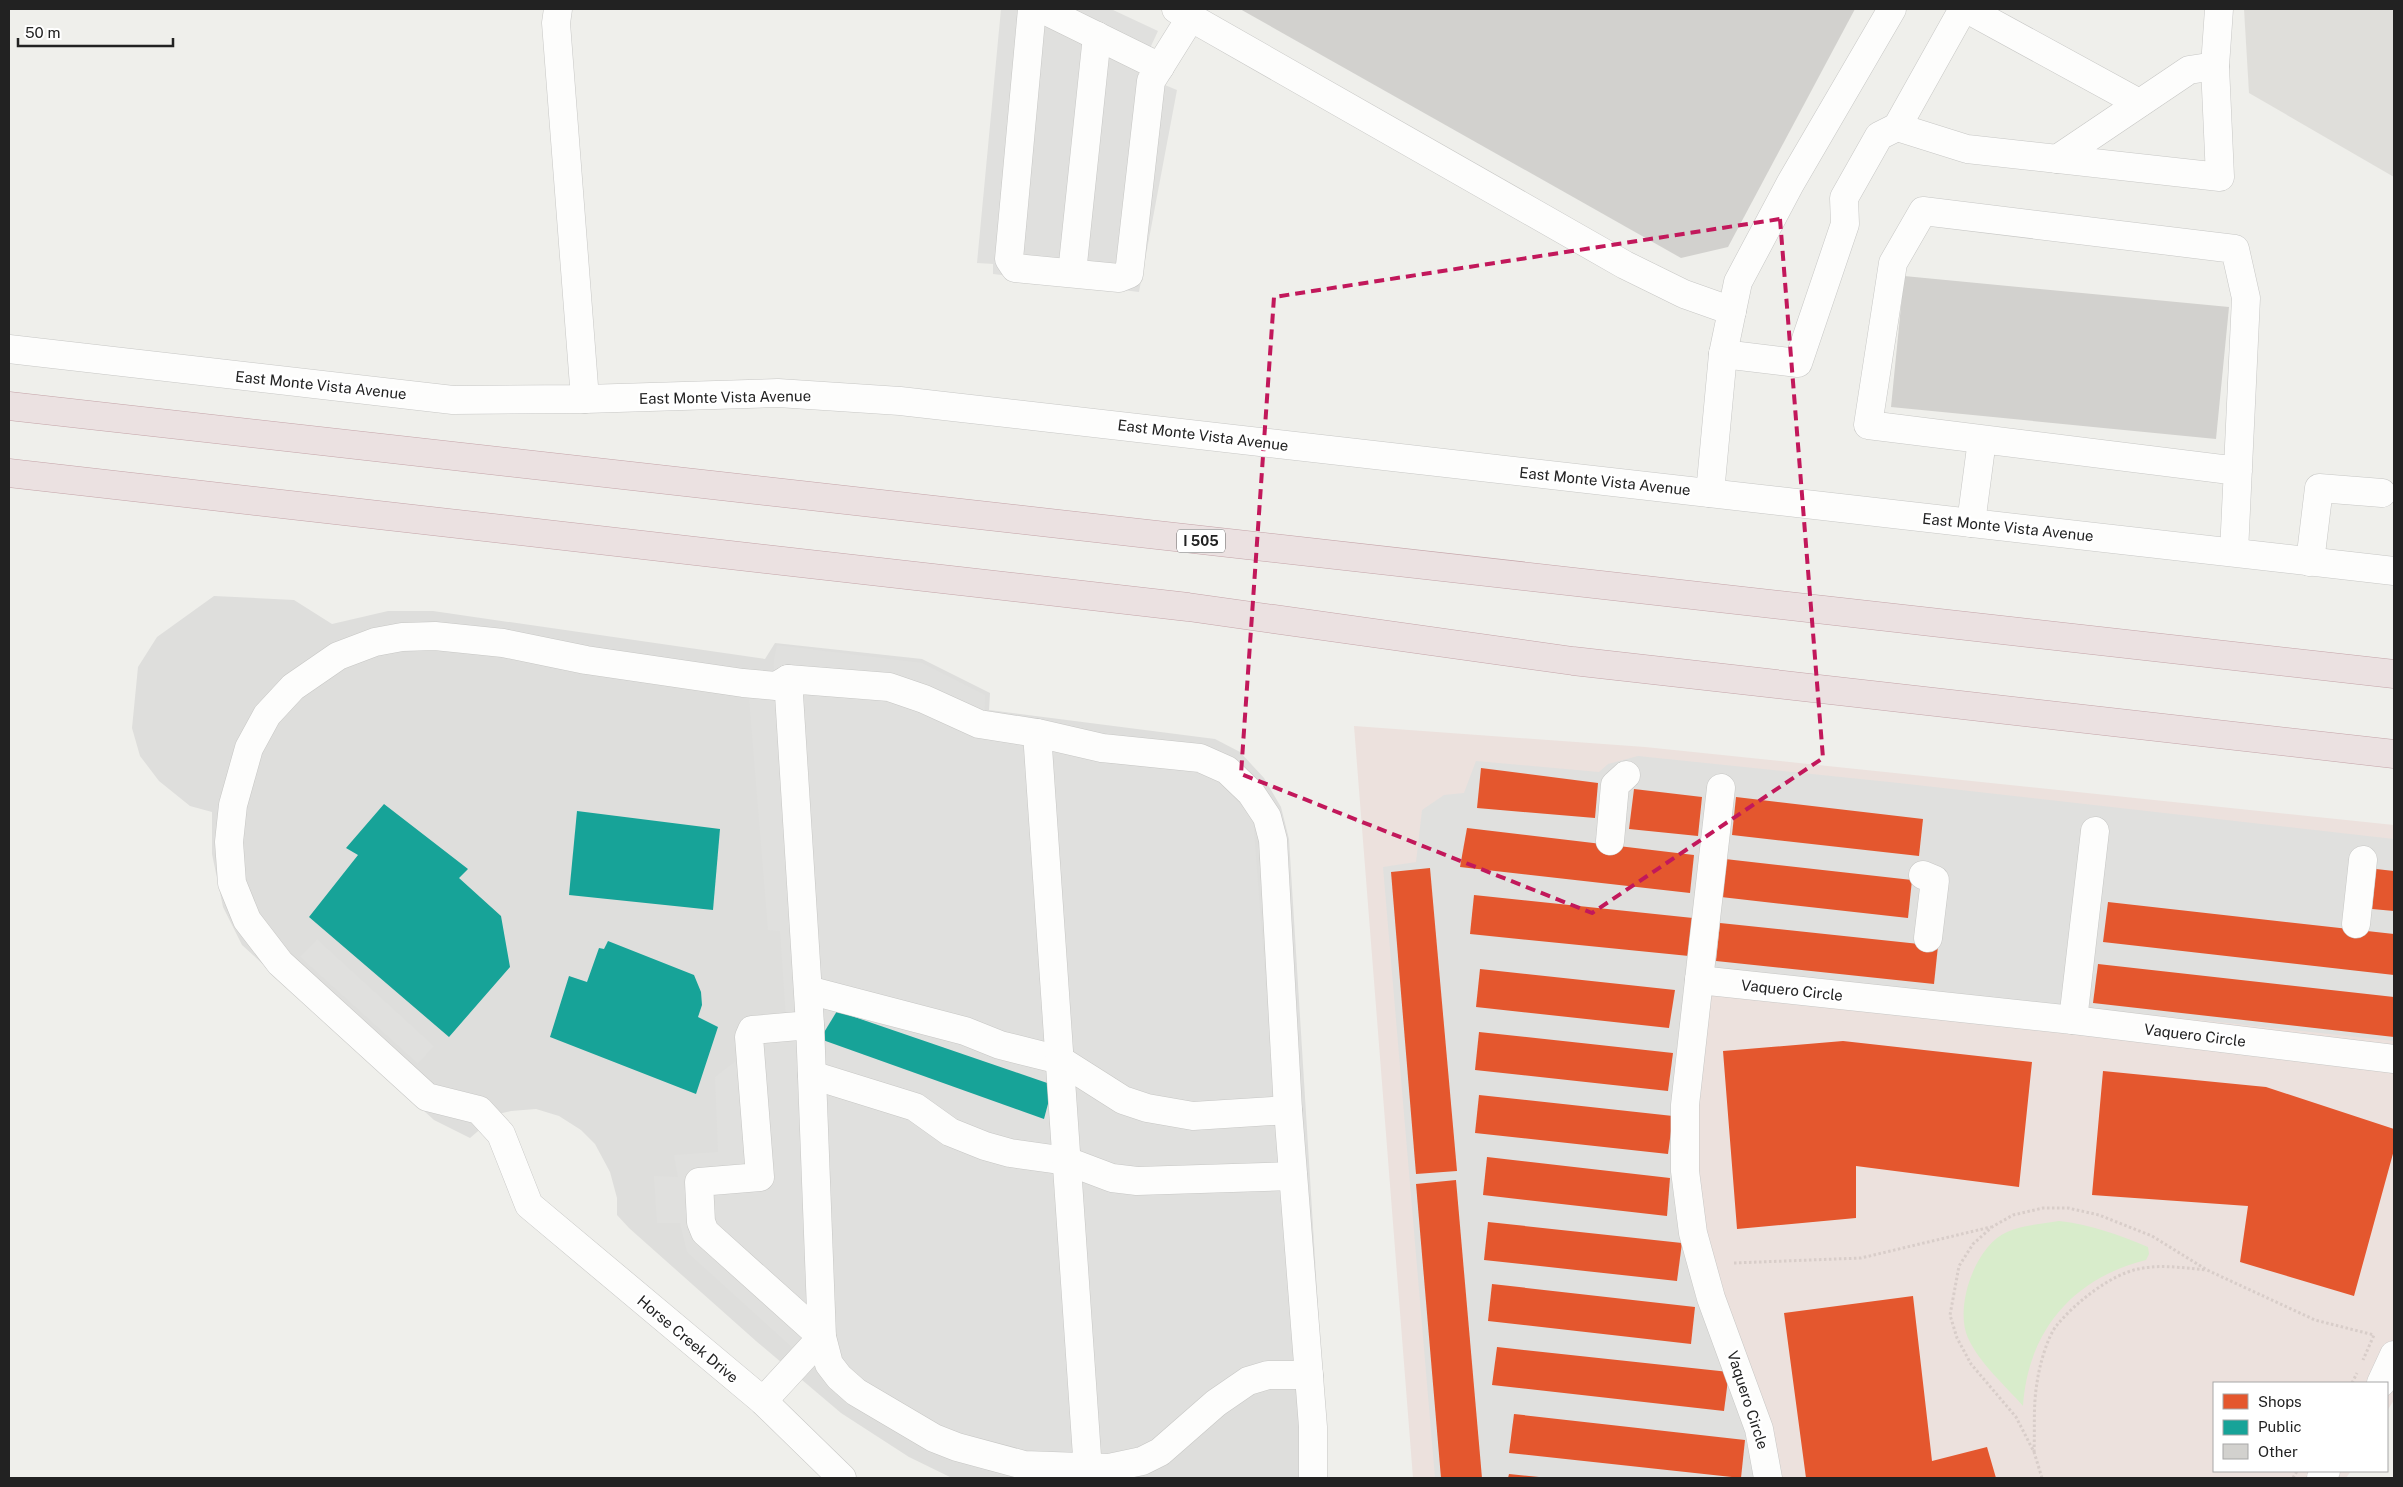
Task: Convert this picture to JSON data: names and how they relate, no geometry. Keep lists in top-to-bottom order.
{
  "streets": {
    "highway": ["I 505"],
    "street": ["East Monte Vista Avenue", "Vaquero Circle", "Horse Creek Drive"]
  },
  "legend": ["Shops", "Public", "Other"],
  "scale_bar": "50 m"
}
